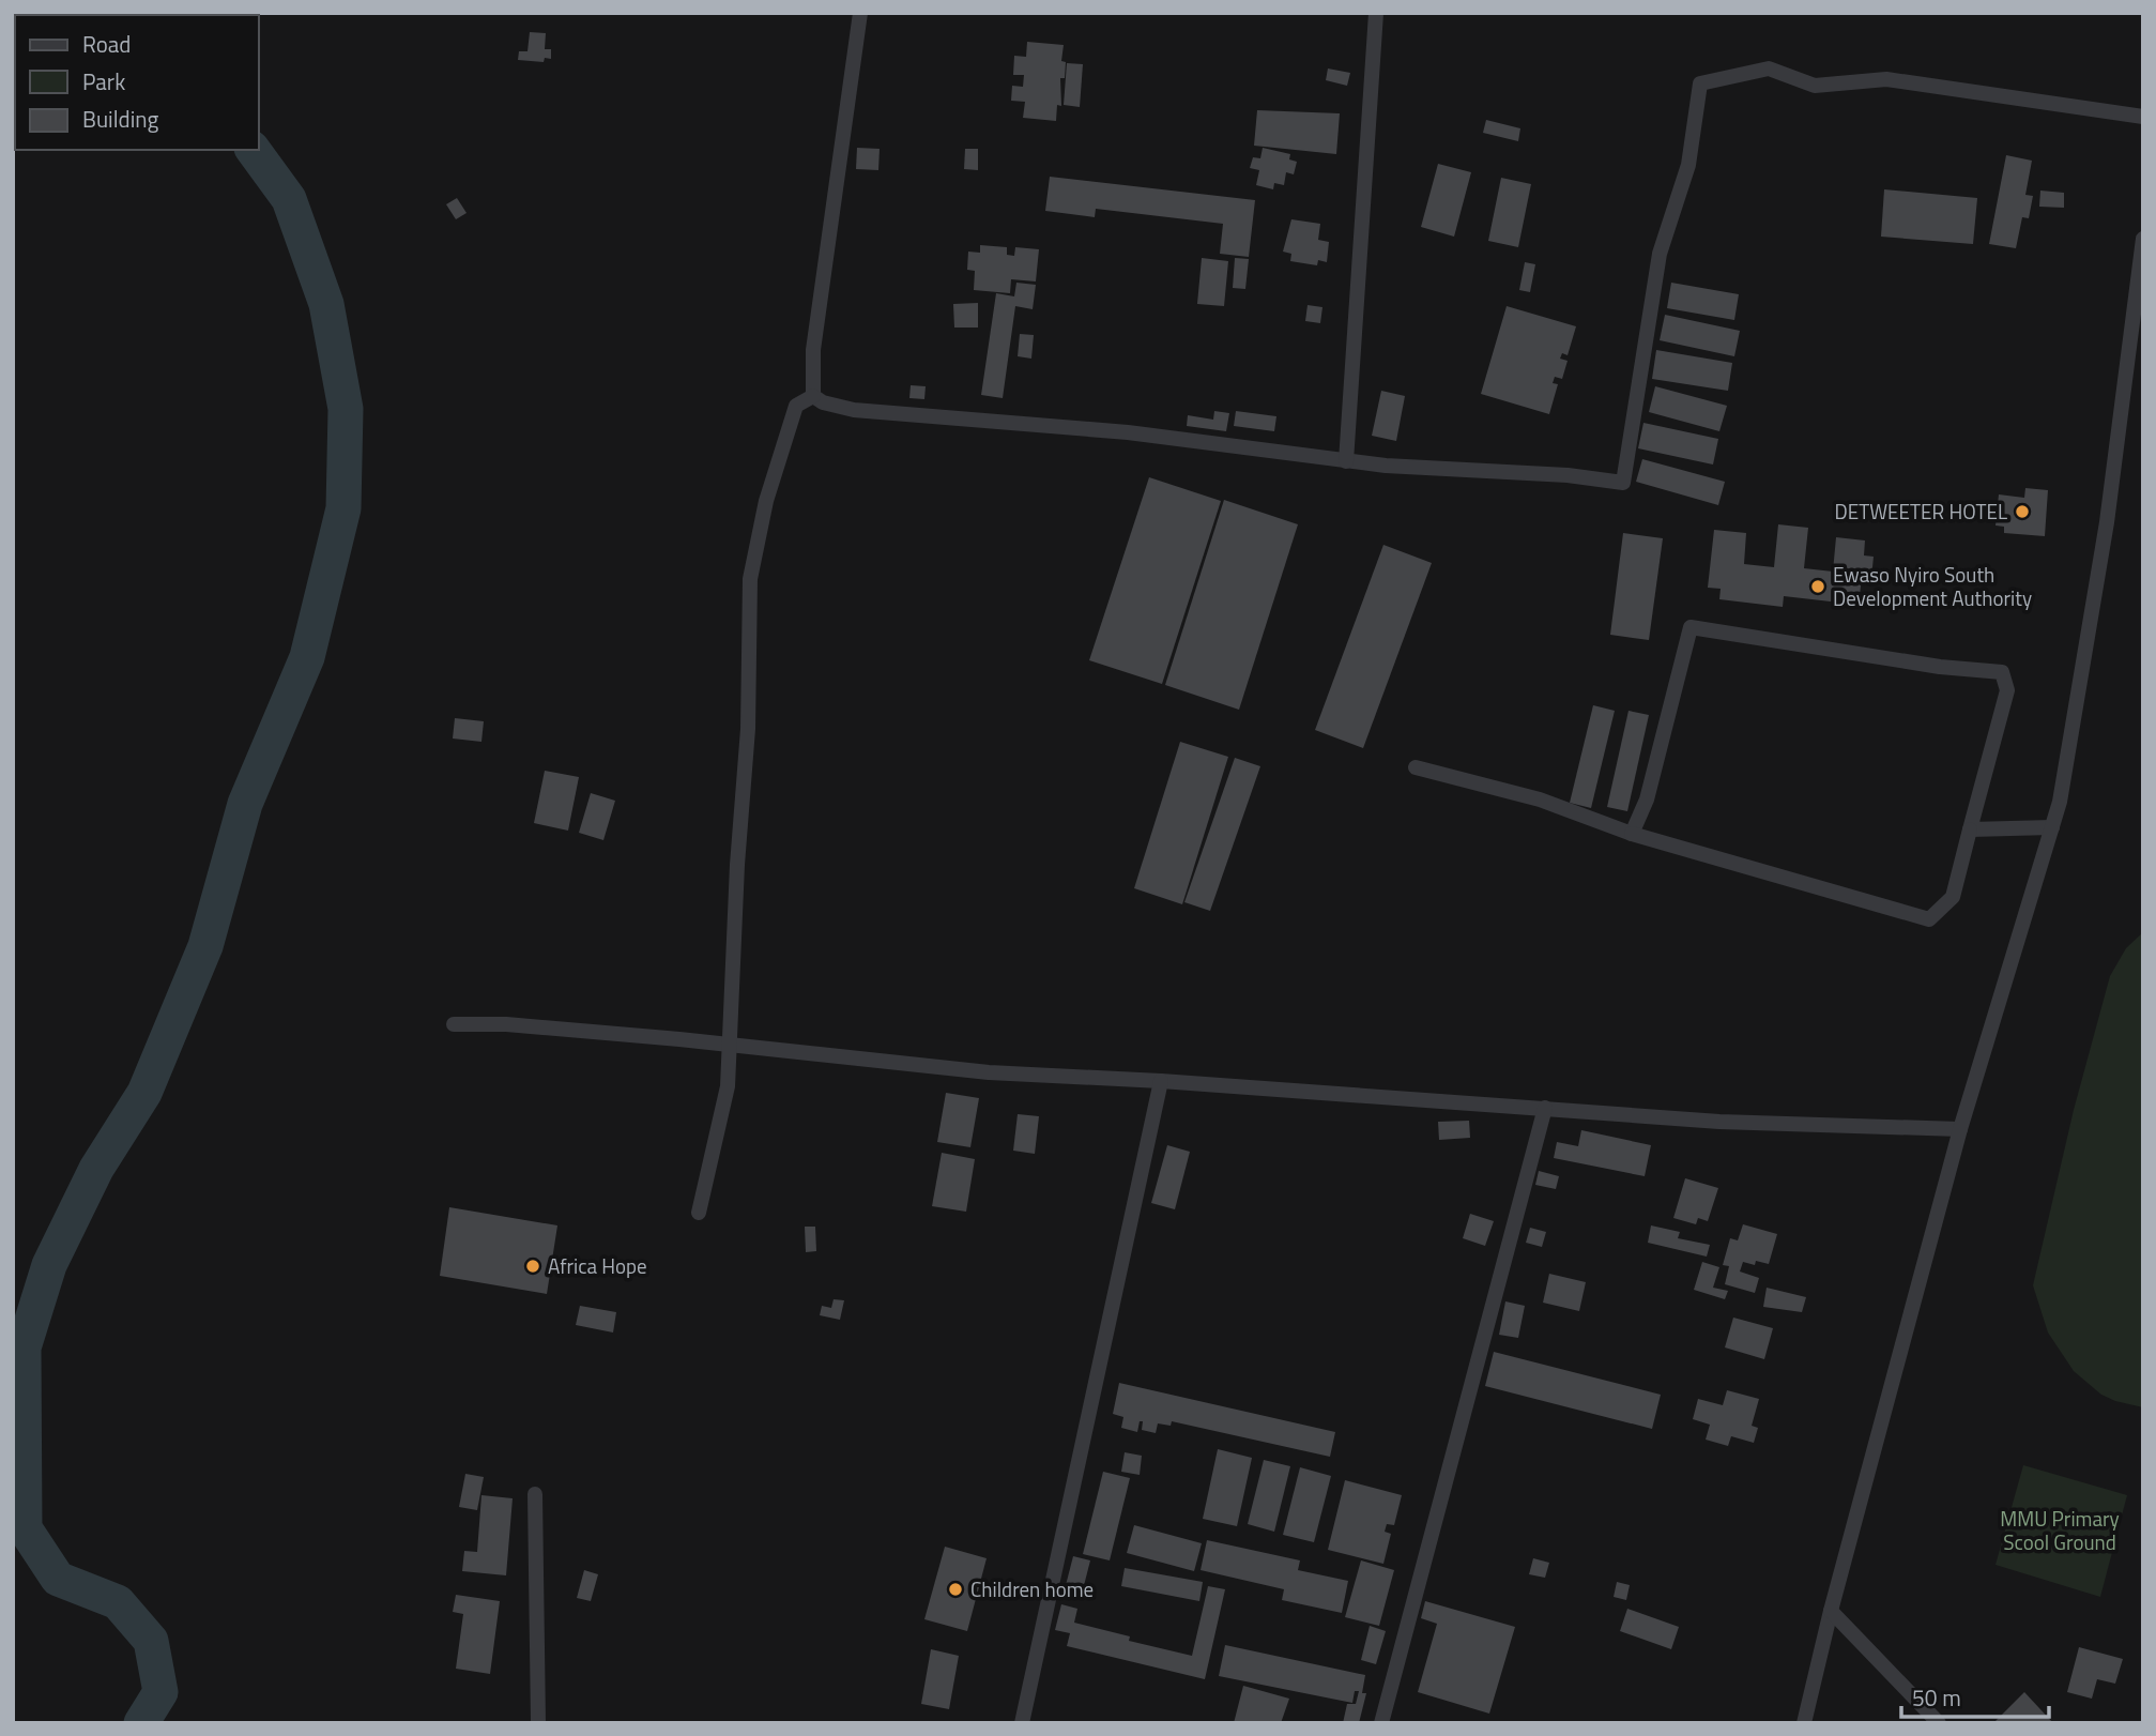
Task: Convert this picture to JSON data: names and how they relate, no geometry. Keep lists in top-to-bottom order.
{
  "parks": ["MMU Primary Scool Ground"],
  "places": [
    "DETWEETER HOTEL",
    "Ewaso Nyiro South Development Authority",
    "Africa Hope",
    "Children home"
  ],
  "legend": ["Road", "Park", "Building"],
  "scale_bar": "50 m"
}
